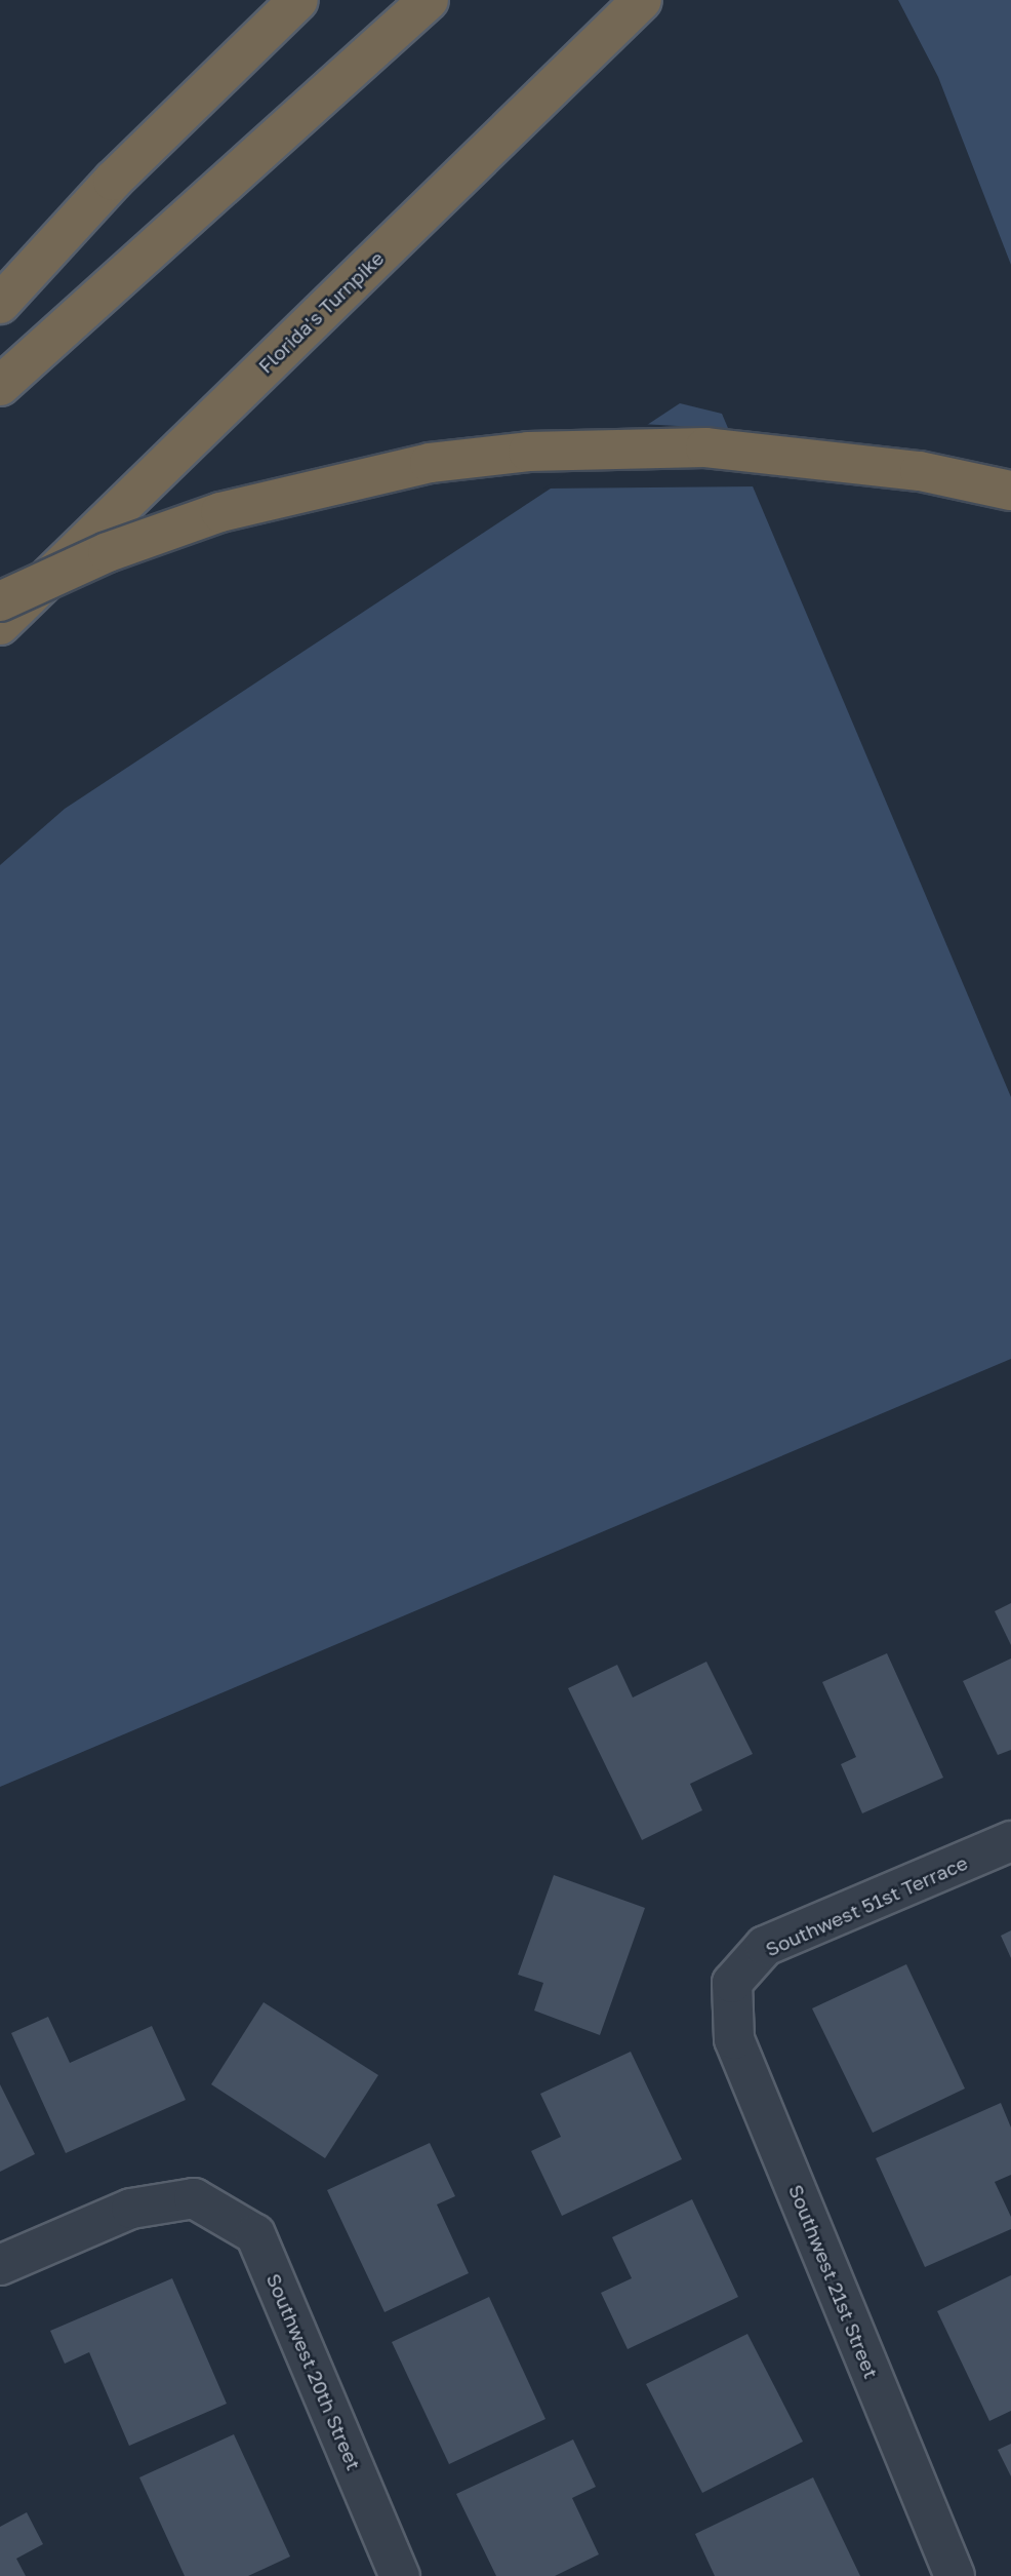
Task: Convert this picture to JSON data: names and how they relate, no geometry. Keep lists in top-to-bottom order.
{
  "streets": {
    "highway": ["Florida's Turnpike"],
    "street": ["Southwest 51st Terrace", "Southwest 21st Street", "Southwest 20th Street"]
  },
  "crossings": [
    ["Southwest 51st Terrace", "Southwest 21st Street"]
  ]
}
